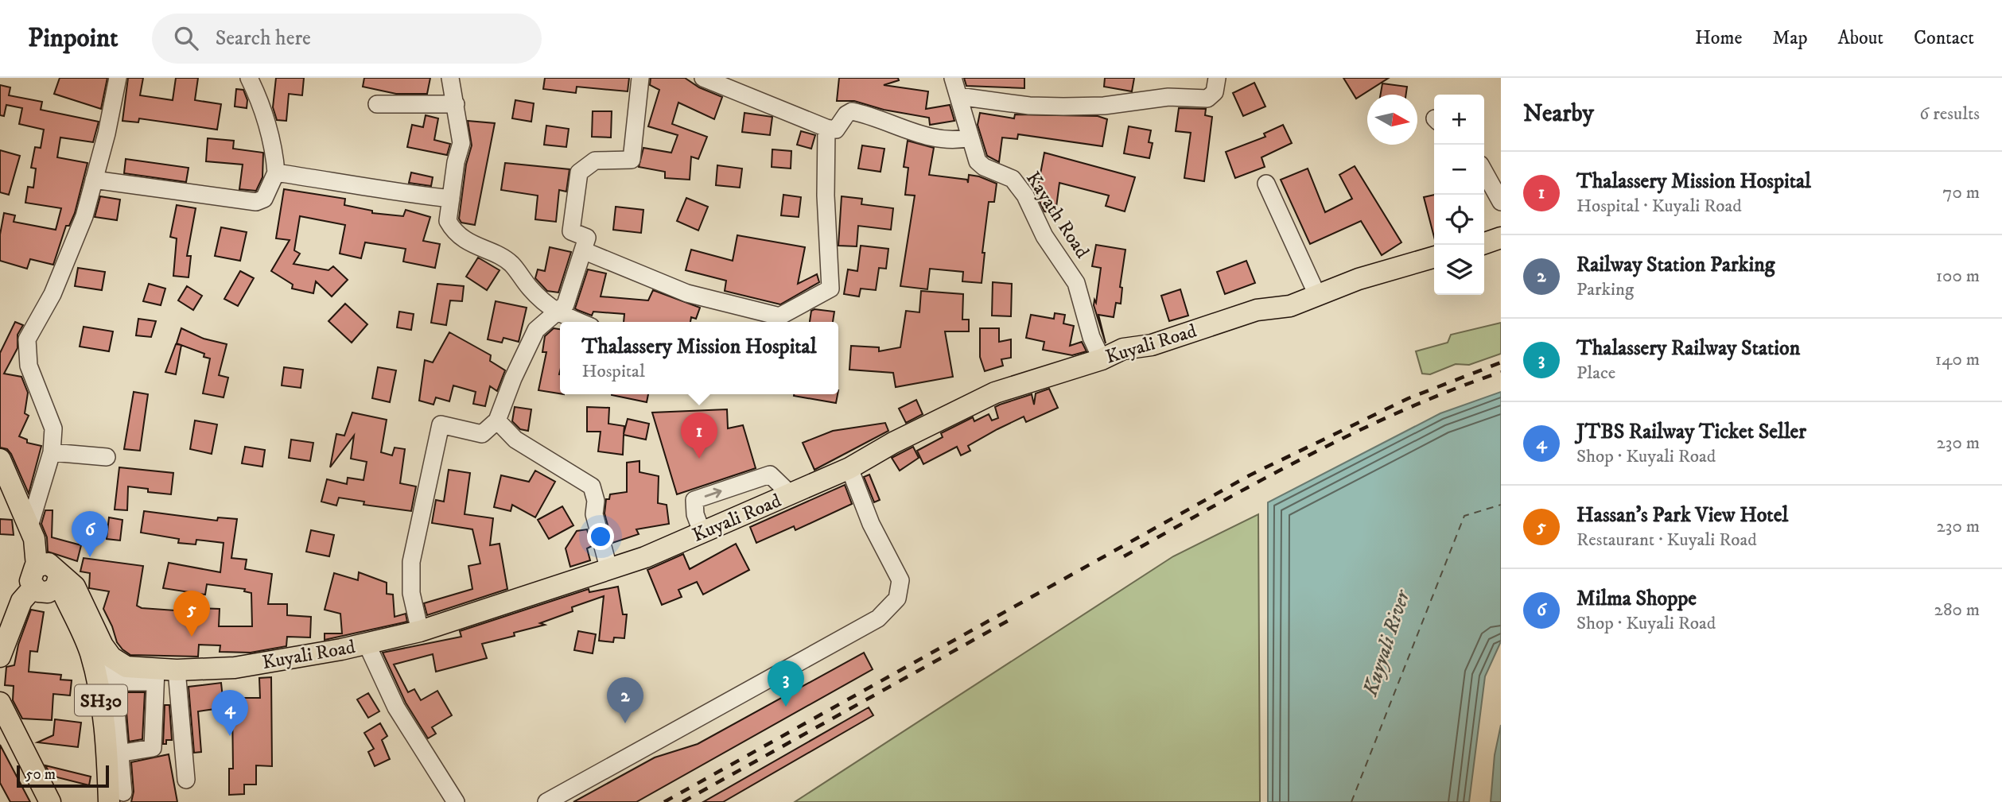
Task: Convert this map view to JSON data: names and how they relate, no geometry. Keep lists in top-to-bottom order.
{
  "streets": {
    "main road": ["Kuyali Road", "SH30"],
    "street": ["Kayath Road"]
  },
  "crossings": [
    ["Kayath Road", "Kuyali Road"]
  ],
  "water": ["Kuyyali River"],
  "scale_bar": "50 m",
  "north": "right",
  "page": {
    "header": "Pinpoint",
    "search": "Search here",
    "nav": [
      "Home",
      "Map",
      "About",
      "Contact"
    ],
    "heading": ["Nearby", "6 results"],
    "map_buttons": ["+", "−"],
    "list": [
      {
        "mark": "1",
        "name": "Thalassery Mission Hospital",
        "note": "Hospital · Kuyali Road",
        "value": "70 m"
      },
      {
        "mark": "2",
        "name": "Railway Station Parking",
        "note": "Parking",
        "value": "100 m"
      },
      {
        "mark": "3",
        "name": "Thalassery Railway Station",
        "note": "Place",
        "value": "140 m"
      },
      {
        "mark": "4",
        "name": "JTBS Railway Ticket Seller",
        "note": "Shop · Kuyali Road",
        "value": "230 m"
      },
      {
        "mark": "5",
        "name": "Hassan's Park View Hotel",
        "note": "Restaurant · Kuyali Road",
        "value": "230 m"
      },
      {
        "mark": "6",
        "name": "Milma Shoppe",
        "note": "Shop · Kuyali Road",
        "value": "280 m"
      }
    ],
    "popup": ["Thalassery Mission Hospital", "Hospital"],
    "pins": [
      "1",
      "6",
      "5",
      "3",
      "2",
      "4"
    ],
    "scale": "50 m"
  }
}
